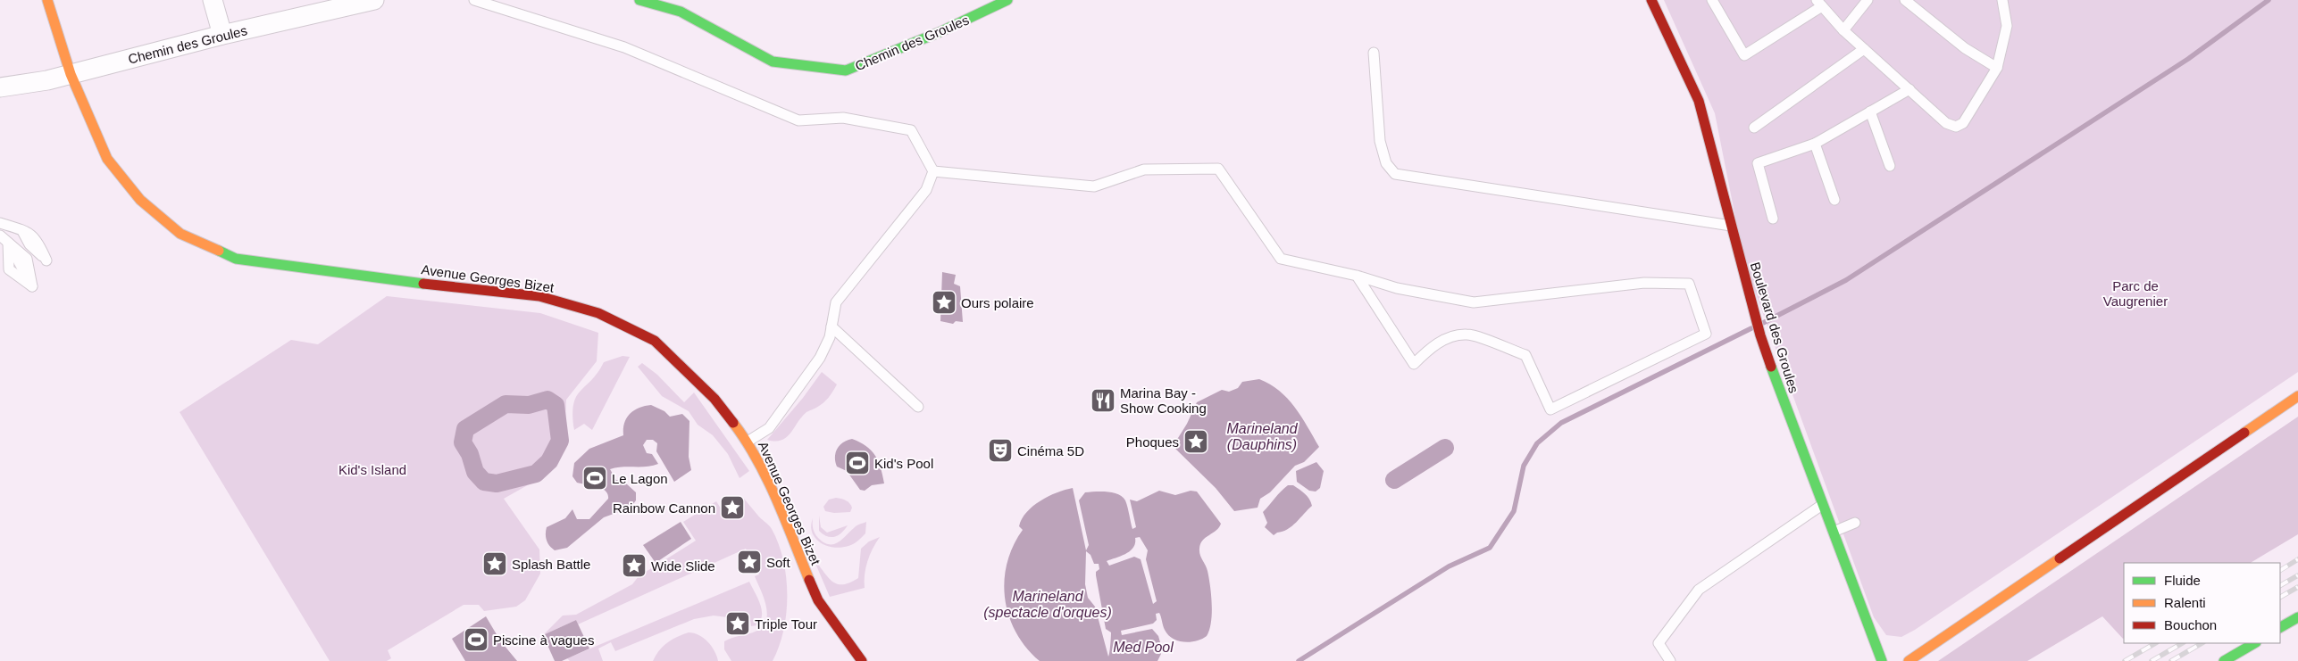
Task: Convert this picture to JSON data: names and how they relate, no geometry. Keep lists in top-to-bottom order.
{
  "streets": {
    "street": ["Chemin des Groules", "Avenue Georges Bizet", "Boulevard des Groules"]
  },
  "crossings": [
    ["Chemin des Groules", "Avenue Georges Bizet"]
  ],
  "water": ["Marineland (Dauphins)", "Marineland (spectacle d'orques)", "Med Pool"],
  "parks": ["Parc de Vaugrenier", "Kid's Island"],
  "places": {
    "place": [
      "Ours polaire",
      "Phoques",
      "Rainbow Cannon",
      "Soft",
      "Splash Battle",
      "Wide Slide",
      "Triple Tour"
    ],
    "restaurant": ["Marina Bay - Show Cooking"],
    "theatre": ["Cinéma 5D"],
    "sports": ["Kid's Pool", "Le Lagon", "Piscine à vagues"]
  },
  "legend": ["Fluide", "Ralenti", "Bouchon"]
}
